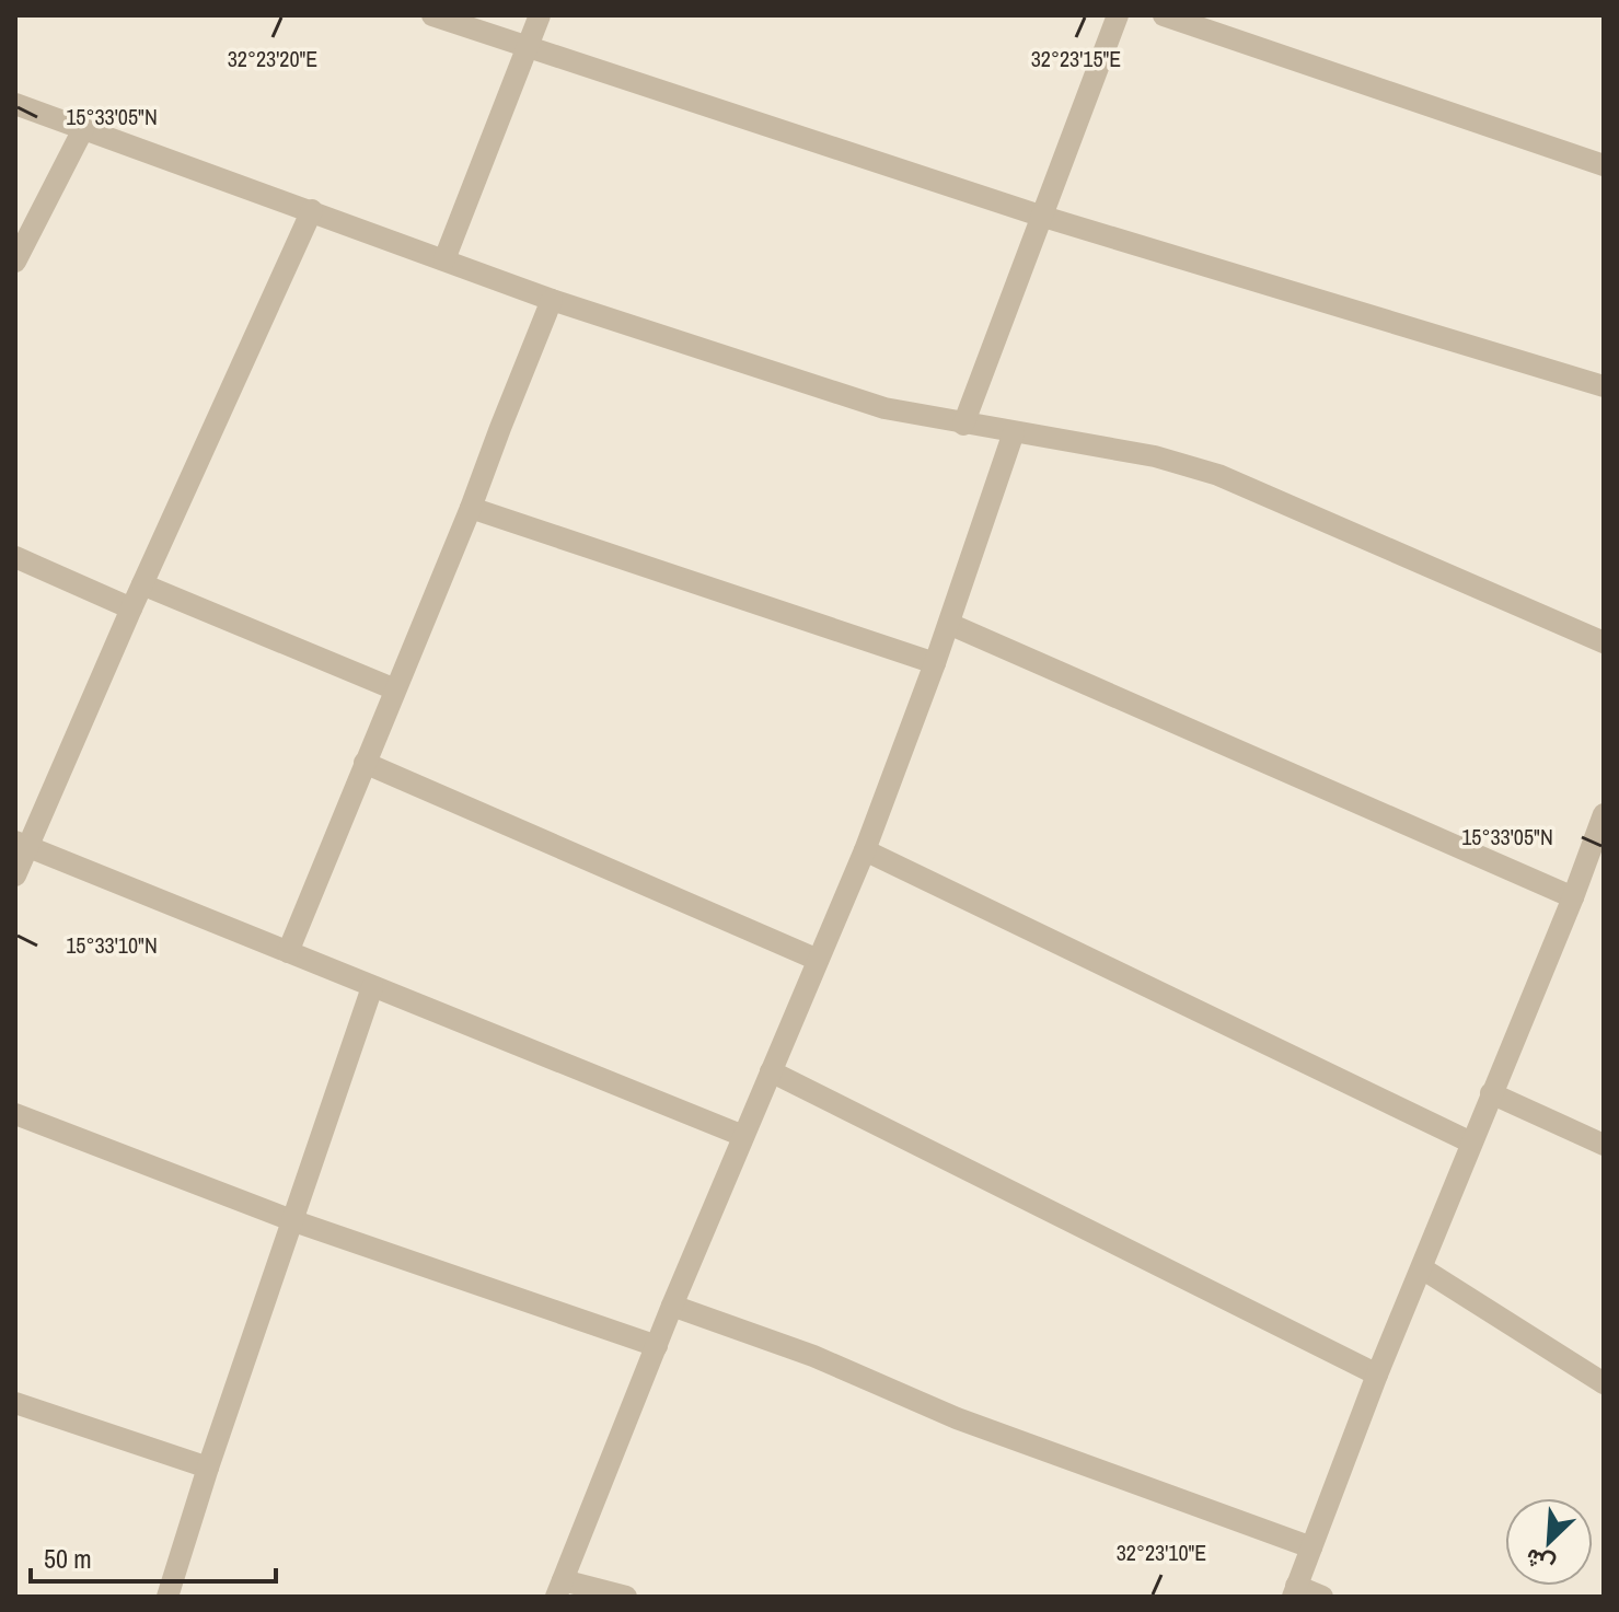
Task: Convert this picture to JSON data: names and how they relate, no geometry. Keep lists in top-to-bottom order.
{
  "scale_bar": "50 m",
  "north": "bottom left",
  "coordinates": [
    "32°23'15\"E",
    "32°23'20\"E",
    "15°33'05\"N",
    "15°33'10\"N",
    "32°23'10\"E"
  ]
}
